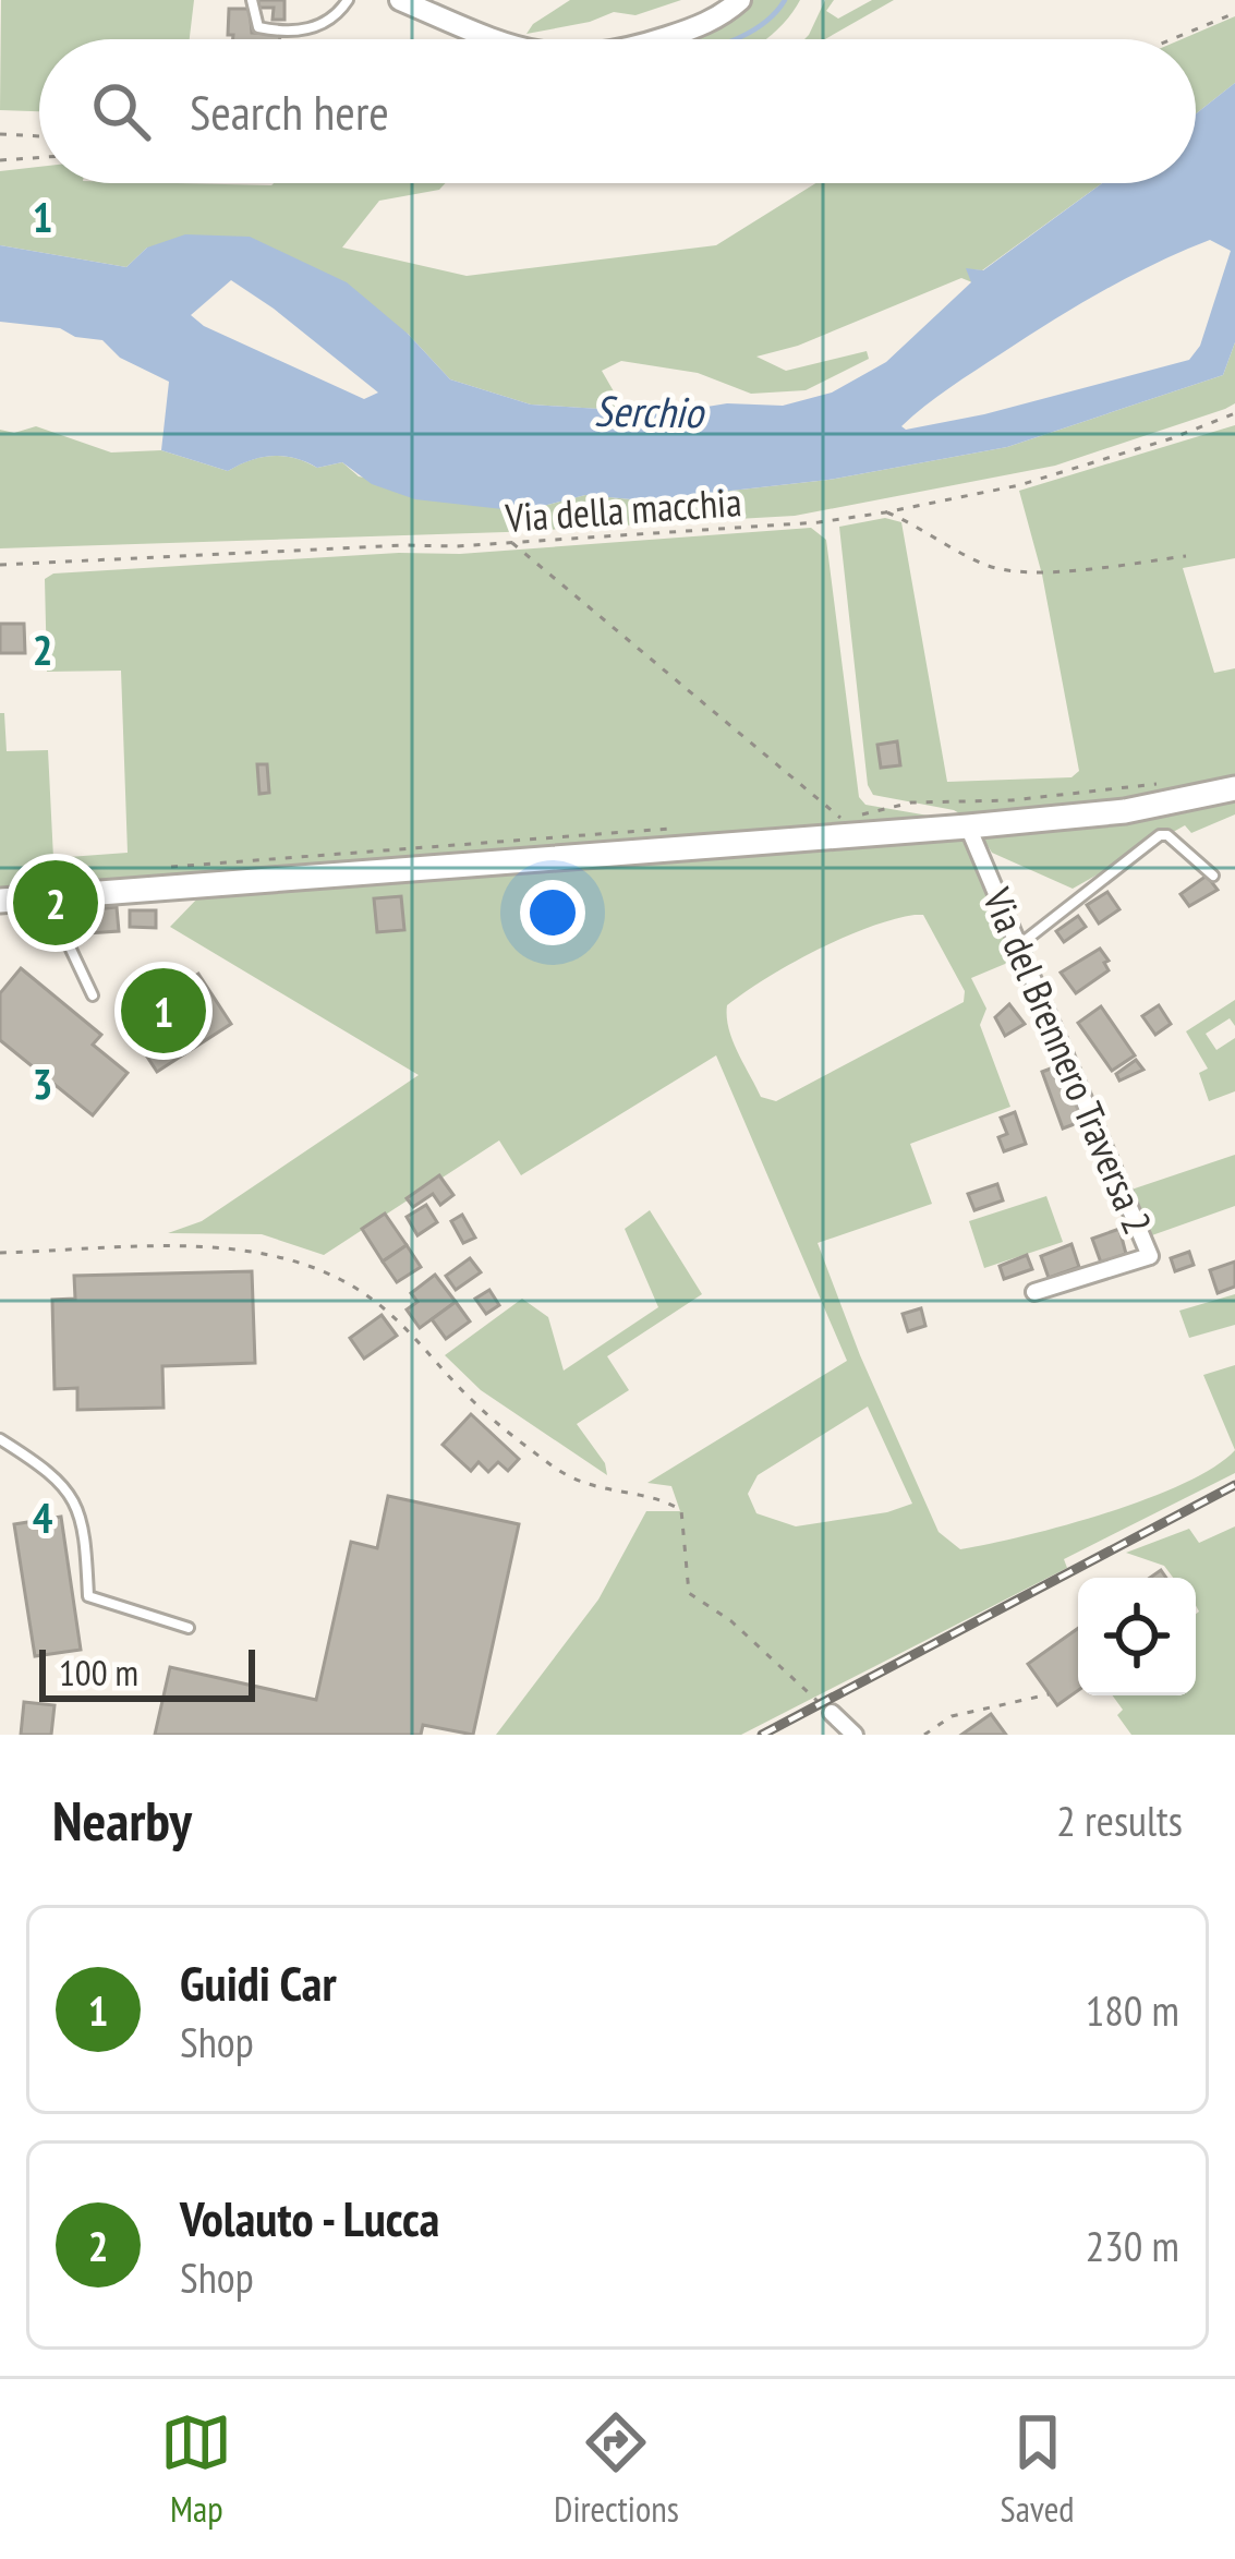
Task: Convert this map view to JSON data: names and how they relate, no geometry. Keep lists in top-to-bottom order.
{
  "streets": {
    "street": ["Via del Brennero Traversa 2"],
    "path": ["Via della macchia"]
  },
  "water": ["Serchio"],
  "scale_bar": "100 m",
  "page": {
    "search": "Search here",
    "pins": ["2", "1"],
    "scale": "100 m",
    "heading": ["Nearby", "2 results"],
    "list": [
      {
        "mark": "1",
        "name": "Guidi Car",
        "note": "Shop",
        "value": "180 m"
      },
      {
        "mark": "2",
        "name": "Volauto - Lucca",
        "note": "Shop",
        "value": "230 m"
      }
    ],
    "nav": ["Map", "Directions", "Saved"]
  },
  "grid": {
    "rows": [
      "1",
      "2",
      "3",
      "4"
    ]
  }
}
